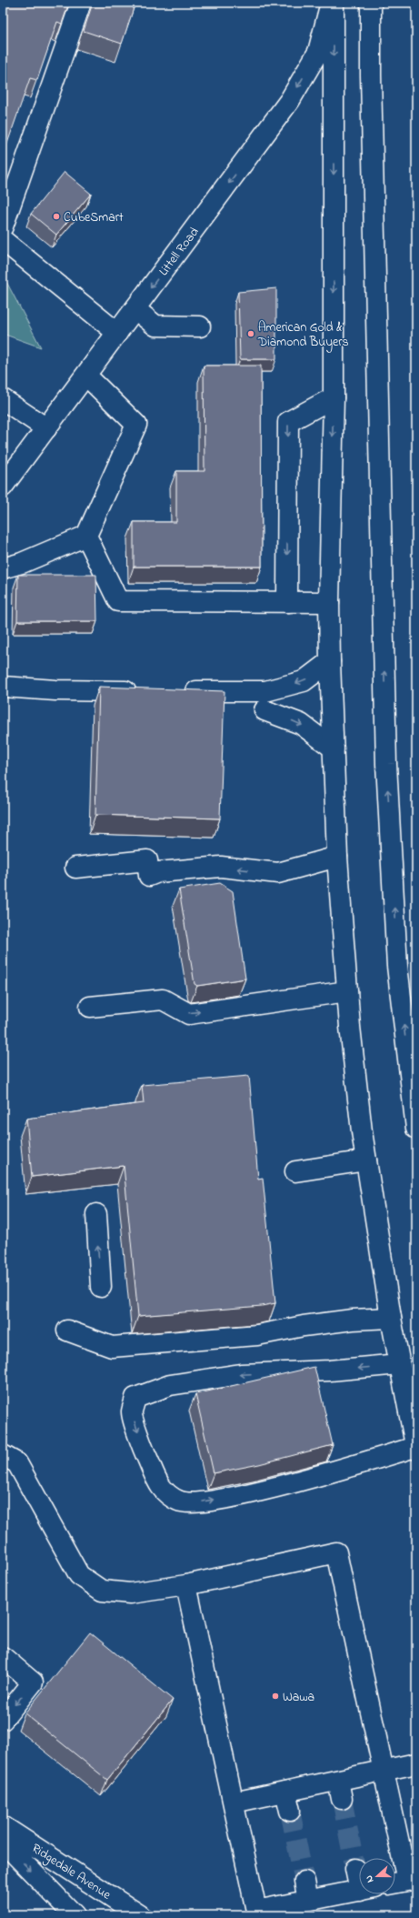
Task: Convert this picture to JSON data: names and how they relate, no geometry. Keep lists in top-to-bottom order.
{
  "streets": {
    "main road": ["Littell Road", "Ridgedale Avenue"]
  },
  "one_way": ["Littell Road"],
  "places": ["CubeSmart", "American Gold & Diamond Buyers", "Wawa"],
  "north": "left"
}
